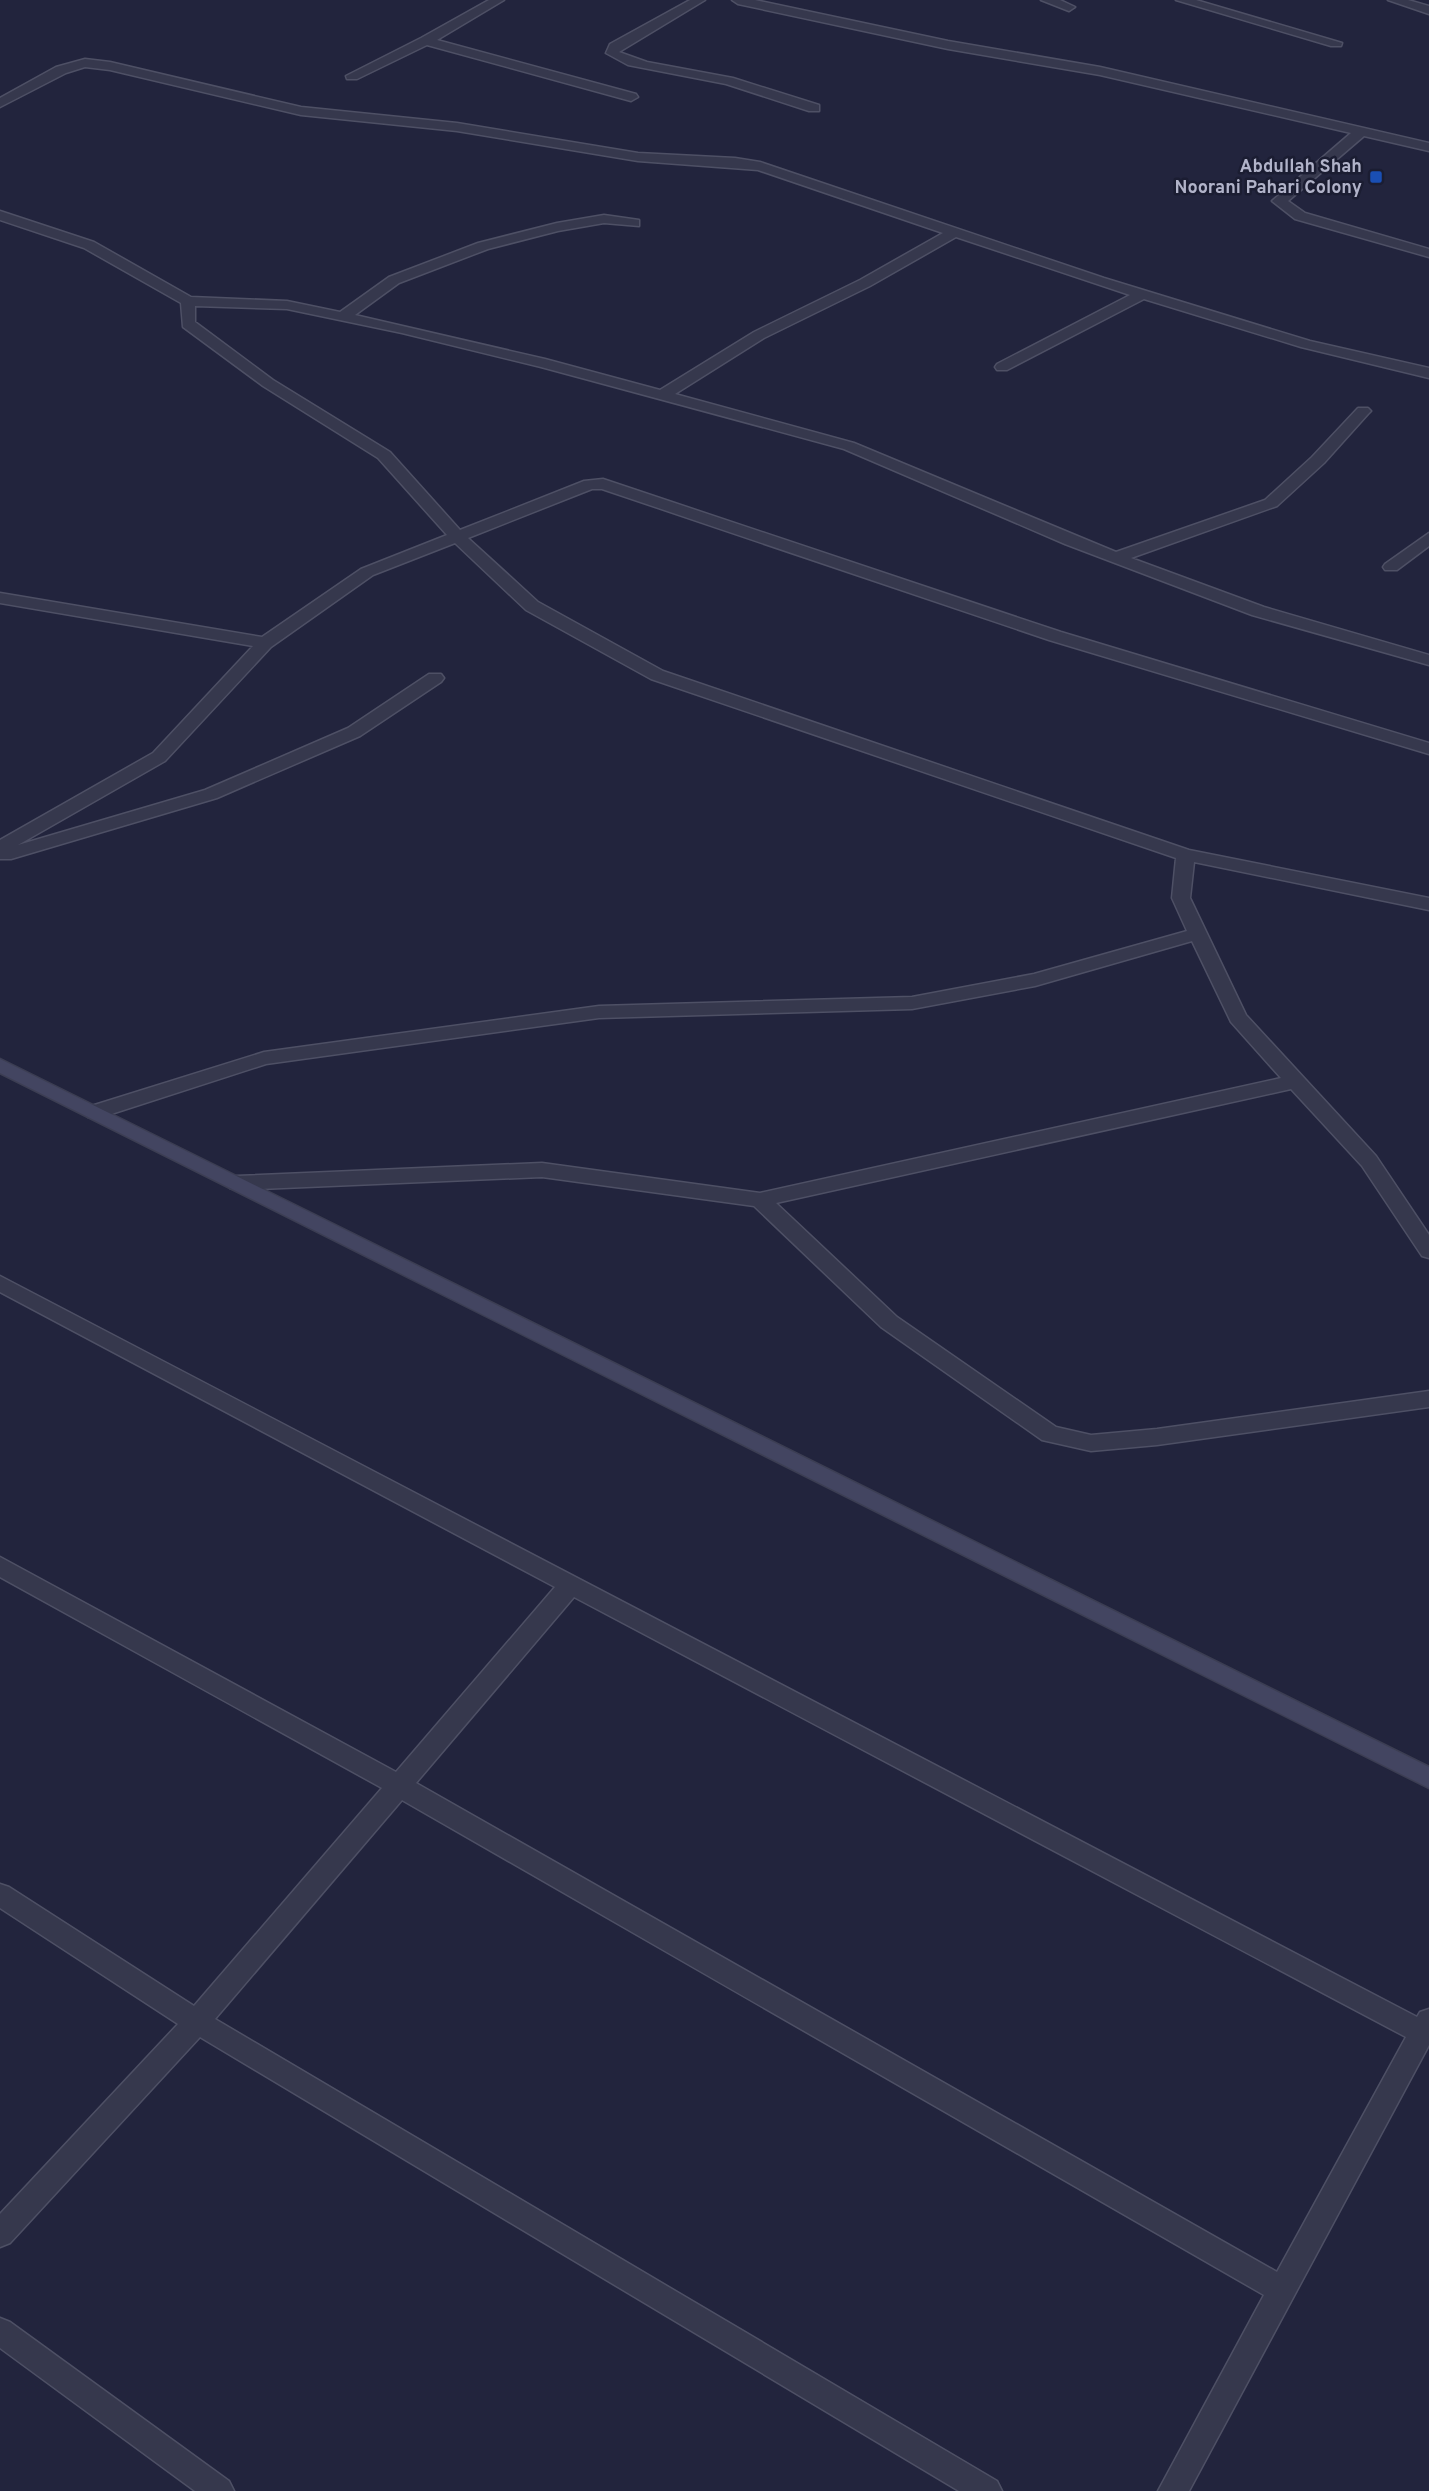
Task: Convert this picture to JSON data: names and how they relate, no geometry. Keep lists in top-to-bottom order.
{
  "places": {
    "transit": ["Abdullah Shah Noorani Pahari Colony"]
  }
}
